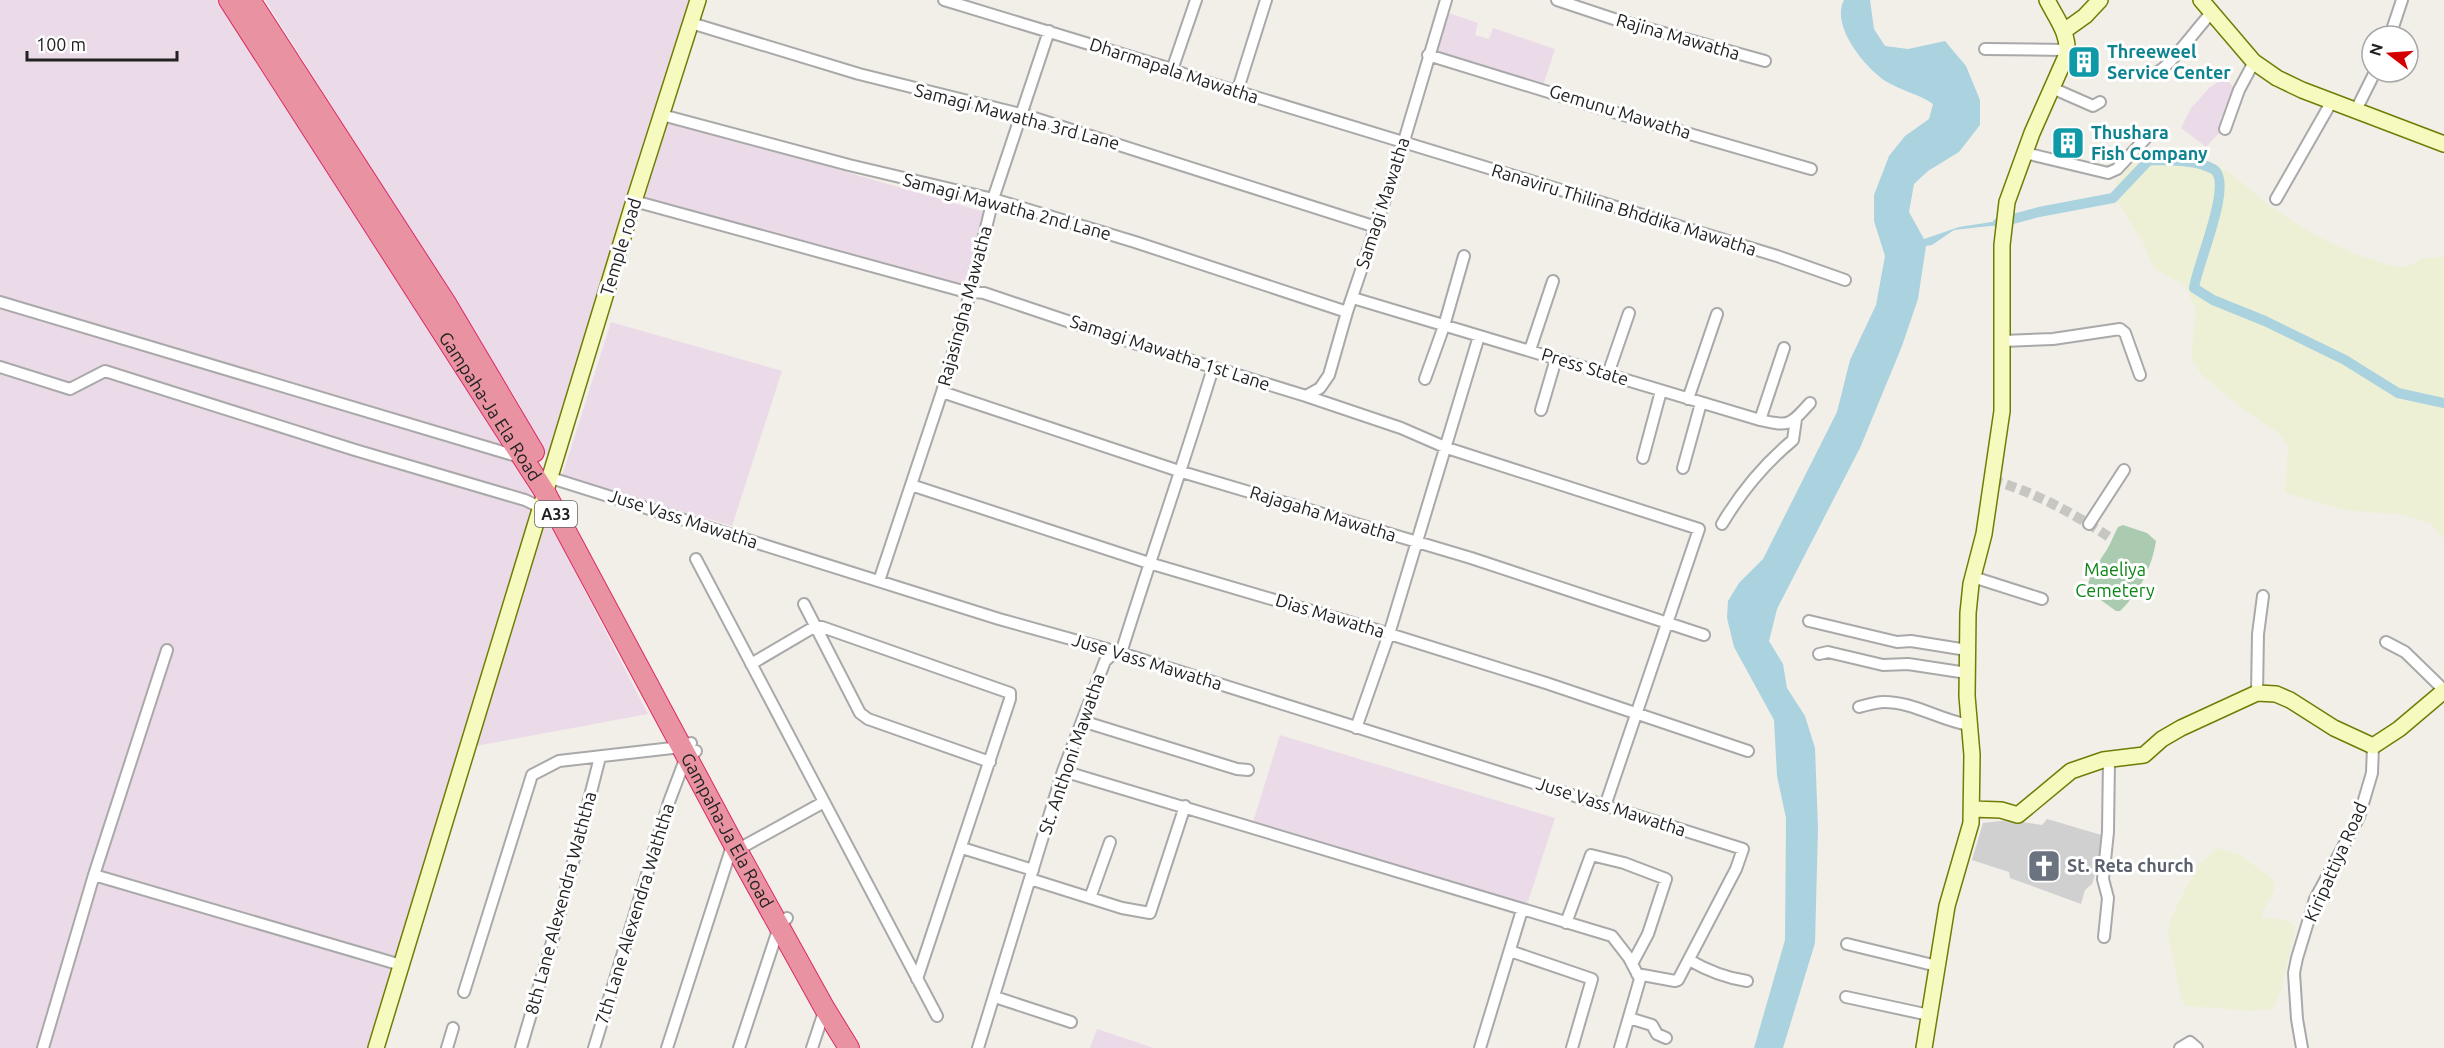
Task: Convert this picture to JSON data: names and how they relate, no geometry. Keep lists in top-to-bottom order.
{
  "streets": {
    "highway": ["Gampaha-Ja Ela Road", "A33"],
    "street": [
      "Rajina Mawatha",
      "Dharmapala Mawatha",
      "Gemunu Mawatha",
      "Samagi Mawatha 3rd Lane",
      "Samagi Mawatha",
      "Samagi Mawatha 2nd Lane",
      "Ranaviru Thilina Bhddika Mawatha",
      "Temple road",
      "Rajasingha Mawatha",
      "Samagi Mawatha 1st Lane",
      "Press State",
      "Rajagaha Mawatha",
      "Juse Vass Mawatha",
      "Dias Mawatha",
      "St. Anthoni Mawatha",
      "Kiripattiya Road",
      "8th Lane Alexendra Waththa",
      "7th Lane Alexendra Waththa"
    ]
  },
  "crossings": [
    ["Dharmapala Mawatha", "Samagi Mawatha"],
    ["Dharmapala Mawatha", "Ranaviru Thilina Bhddika Mawatha"],
    ["Dharmapala Mawatha", "Rajasingha Mawatha"],
    ["Gemunu Mawatha", "Samagi Mawatha"],
    ["Samagi Mawatha 3rd Lane", "Samagi Mawatha"],
    ["Samagi Mawatha 3rd Lane", "Temple road"],
    ["Samagi Mawatha 3rd Lane", "Rajasingha Mawatha"],
    ["Samagi Mawatha", "Samagi Mawatha 2nd Lane"],
    ["Samagi Mawatha", "Ranaviru Thilina Bhddika Mawatha"],
    ["Samagi Mawatha", "Samagi Mawatha 1st Lane"],
    ["Samagi Mawatha", "Press State"],
    ["Samagi Mawatha 2nd Lane", "Temple road"],
    ["Samagi Mawatha 2nd Lane", "Rajasingha Mawatha"],
    ["Temple road", "Samagi Mawatha 1st Lane"],
    ["Temple road", "Gampaha-Ja Ela Road"],
    ["Temple road", "Juse Vass Mawatha"],
    ["Rajasingha Mawatha", "Samagi Mawatha 1st Lane"],
    ["Rajasingha Mawatha", "Rajagaha Mawatha"],
    ["Rajasingha Mawatha", "Juse Vass Mawatha"],
    ["Rajasingha Mawatha", "Dias Mawatha"],
    ["Samagi Mawatha 1st Lane", "Rajagaha Mawatha"],
    ["Gampaha-Ja Ela Road", "Juse Vass Mawatha"],
    ["Gampaha-Ja Ela Road", "7th Lane Alexendra Waththa"],
    ["Juse Vass Mawatha", "St. Anthoni Mawatha"]
  ],
  "parks": ["Maeliya Cemetery"],
  "places": {
    "building": ["Threeweel Service Center", "Thushara Fish Company"],
    "church": ["St. Reta church"]
  },
  "scale_bar": "100 m",
  "north": "left"
}
